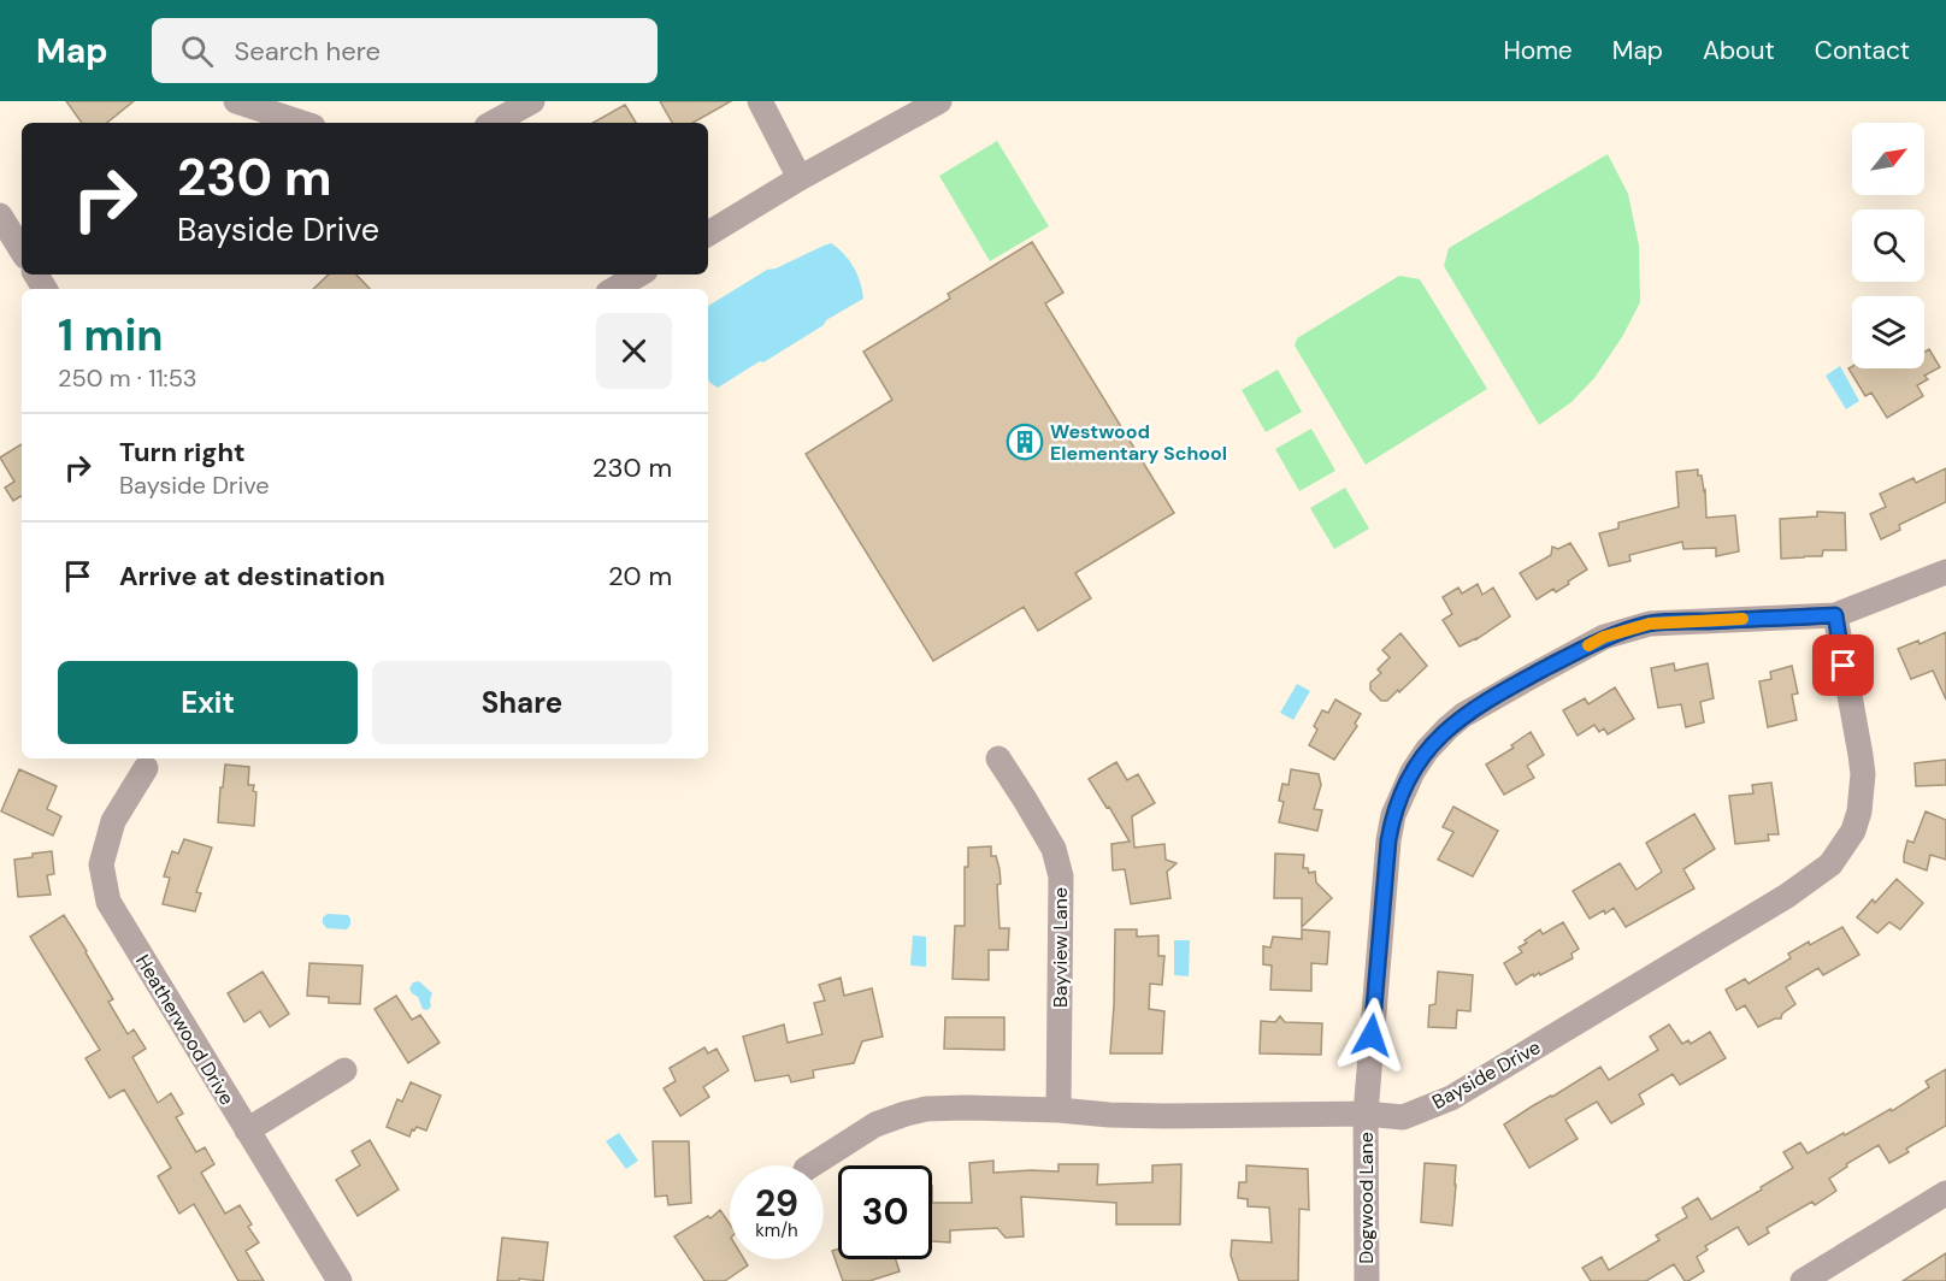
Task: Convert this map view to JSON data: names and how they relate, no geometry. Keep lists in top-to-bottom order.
{
  "streets": {
    "street": [
      "Bayview Lane",
      "Heatherwood Drive",
      "Bayside Drive",
      "Dogwood Lane"
    ]
  },
  "crossings": [
    ["Bayview Lane", "Bayside Drive"],
    ["Bayside Drive", "Dogwood Lane"]
  ],
  "places": {
    "building": ["Westwood Elementary School"]
  },
  "north": "top right",
  "page": {
    "header": "Map",
    "search": "Search here",
    "nav": [
      "Home",
      "Map",
      "About",
      "Contact"
    ],
    "turn": ["230 m", "Bayside Drive"],
    "heading": ["1 min", "250 m · 11:53"],
    "list": [
      {
        "name": "Turn right",
        "note": "Bayside Drive",
        "value": "230 m"
      },
      {
        "name": "Arrive at destination",
        "value": "20 m"
      }
    ],
    "buttons": ["Exit", "Share"],
    "speed": "29 km/h",
    "limit": "30"
  }
}
